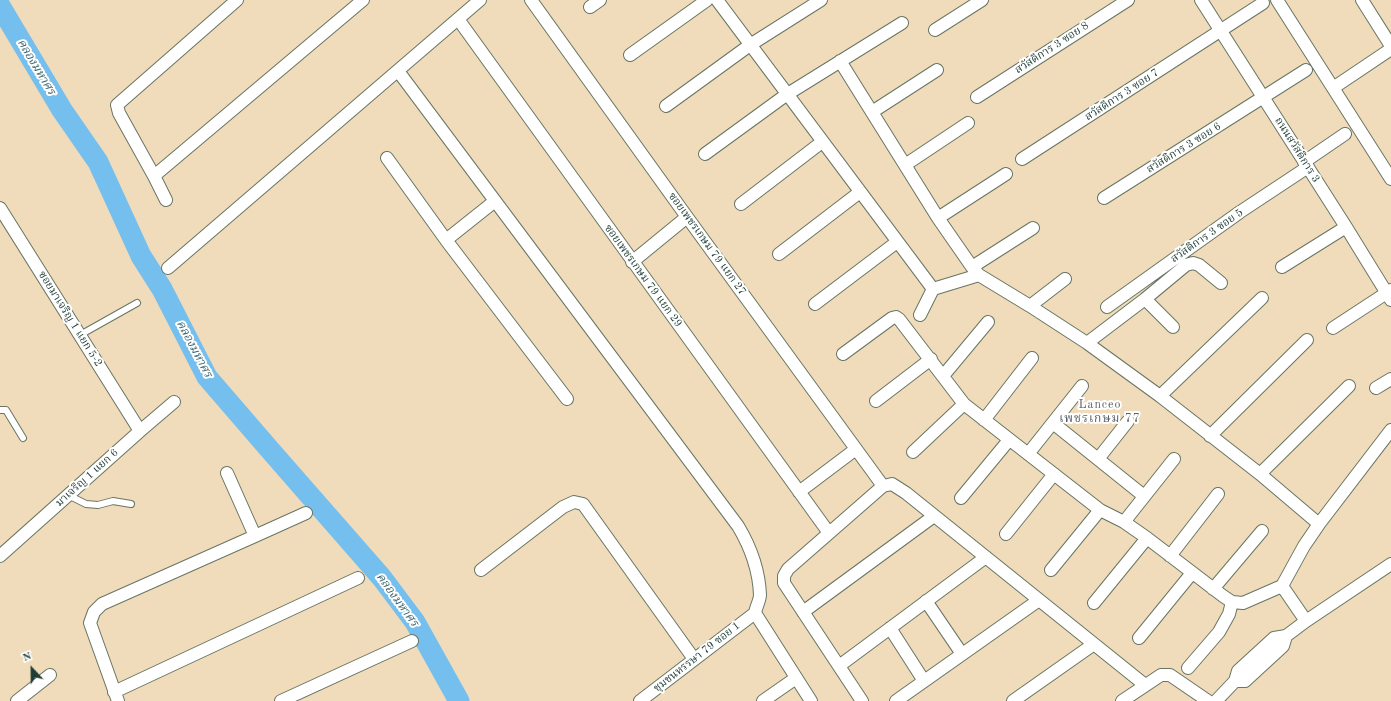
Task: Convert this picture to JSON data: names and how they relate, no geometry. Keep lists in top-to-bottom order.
{
  "streets": {
    "street": [
      "สวัสดิการ 3 ซอย 8",
      "สวัสดิการ 3 ซอย 7",
      "สวัสดิการ 3 ซอย 6",
      "ถนนสวัสดิการ 3",
      "สวัสดิการ 3 ซอย 5",
      "ซอยเพชรเกษม 79 แยก 27",
      "ซอยเพชรเกษม 79 แยก 29",
      "ซอยมาเจริญ 1 แยก 5-2",
      "มาเจริญ 1 แยก 6",
      "ชุมชนหรรษา 79 ซอย 1"
    ]
  },
  "crossings": [
    ["สวัสดิการ 3 ซอย 7", "ถนนสวัสดิการ 3"],
    ["สวัสดิการ 3 ซอย 6", "ถนนสวัสดิการ 3"],
    ["ถนนสวัสดิการ 3", "สวัสดิการ 3 ซอย 5"],
    ["ซอยมาเจริญ 1 แยก 5-2", "มาเจริญ 1 แยก 6"]
  ],
  "districts": ["Lanceo เพชรเกษม 77"],
  "water": ["คลองมหาศร"],
  "north": "top"
}
